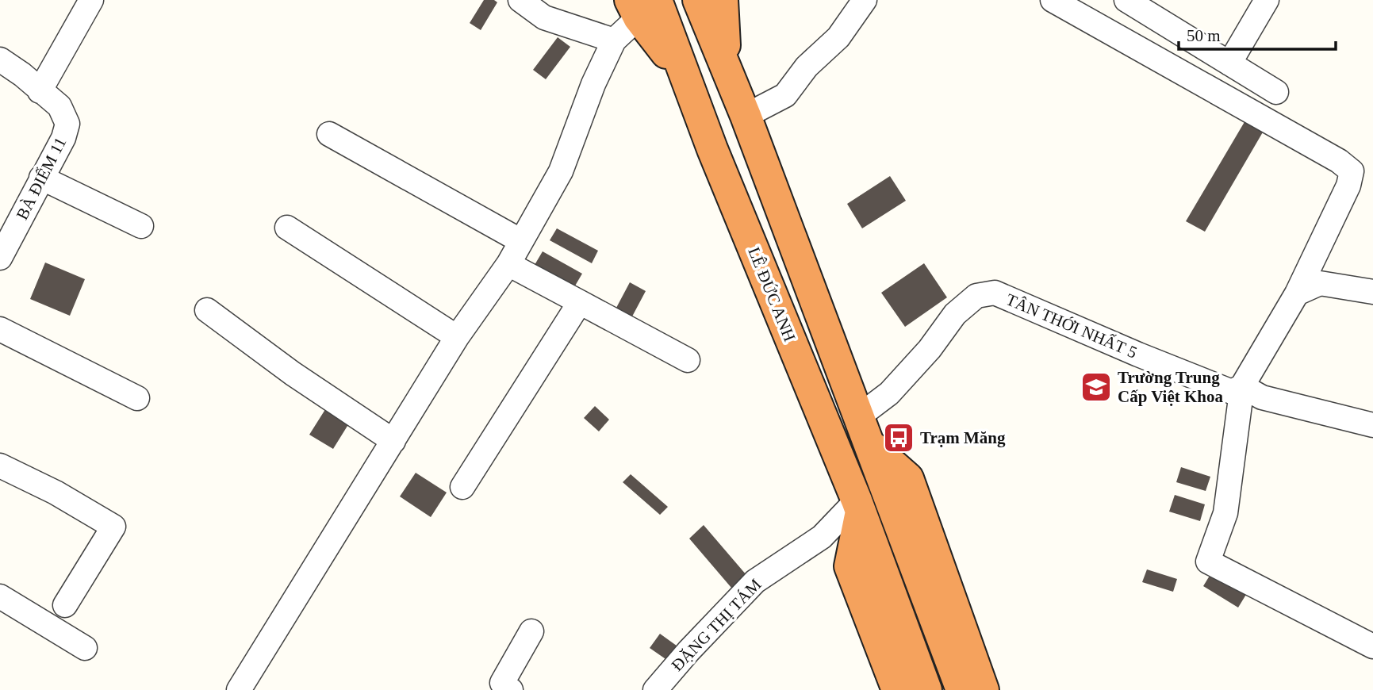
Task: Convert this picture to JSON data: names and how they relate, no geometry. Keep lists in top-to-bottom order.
{
  "streets": {
    "highway": ["LÊ ĐỨC ANH"],
    "street": ["BÀ ĐIỂM 11", "TÂN THỚI NHẤT 5", "ĐẶNG THỊ TÁM"]
  },
  "crossings": [
    ["LÊ ĐỨC ANH", "ĐẶNG THỊ TÁM"]
  ],
  "places": {
    "school or university": ["Trường Trung Cấp Việt Khoa"],
    "bus stop": ["Trạm Măng"]
  },
  "scale_bar": "50 m"
}
